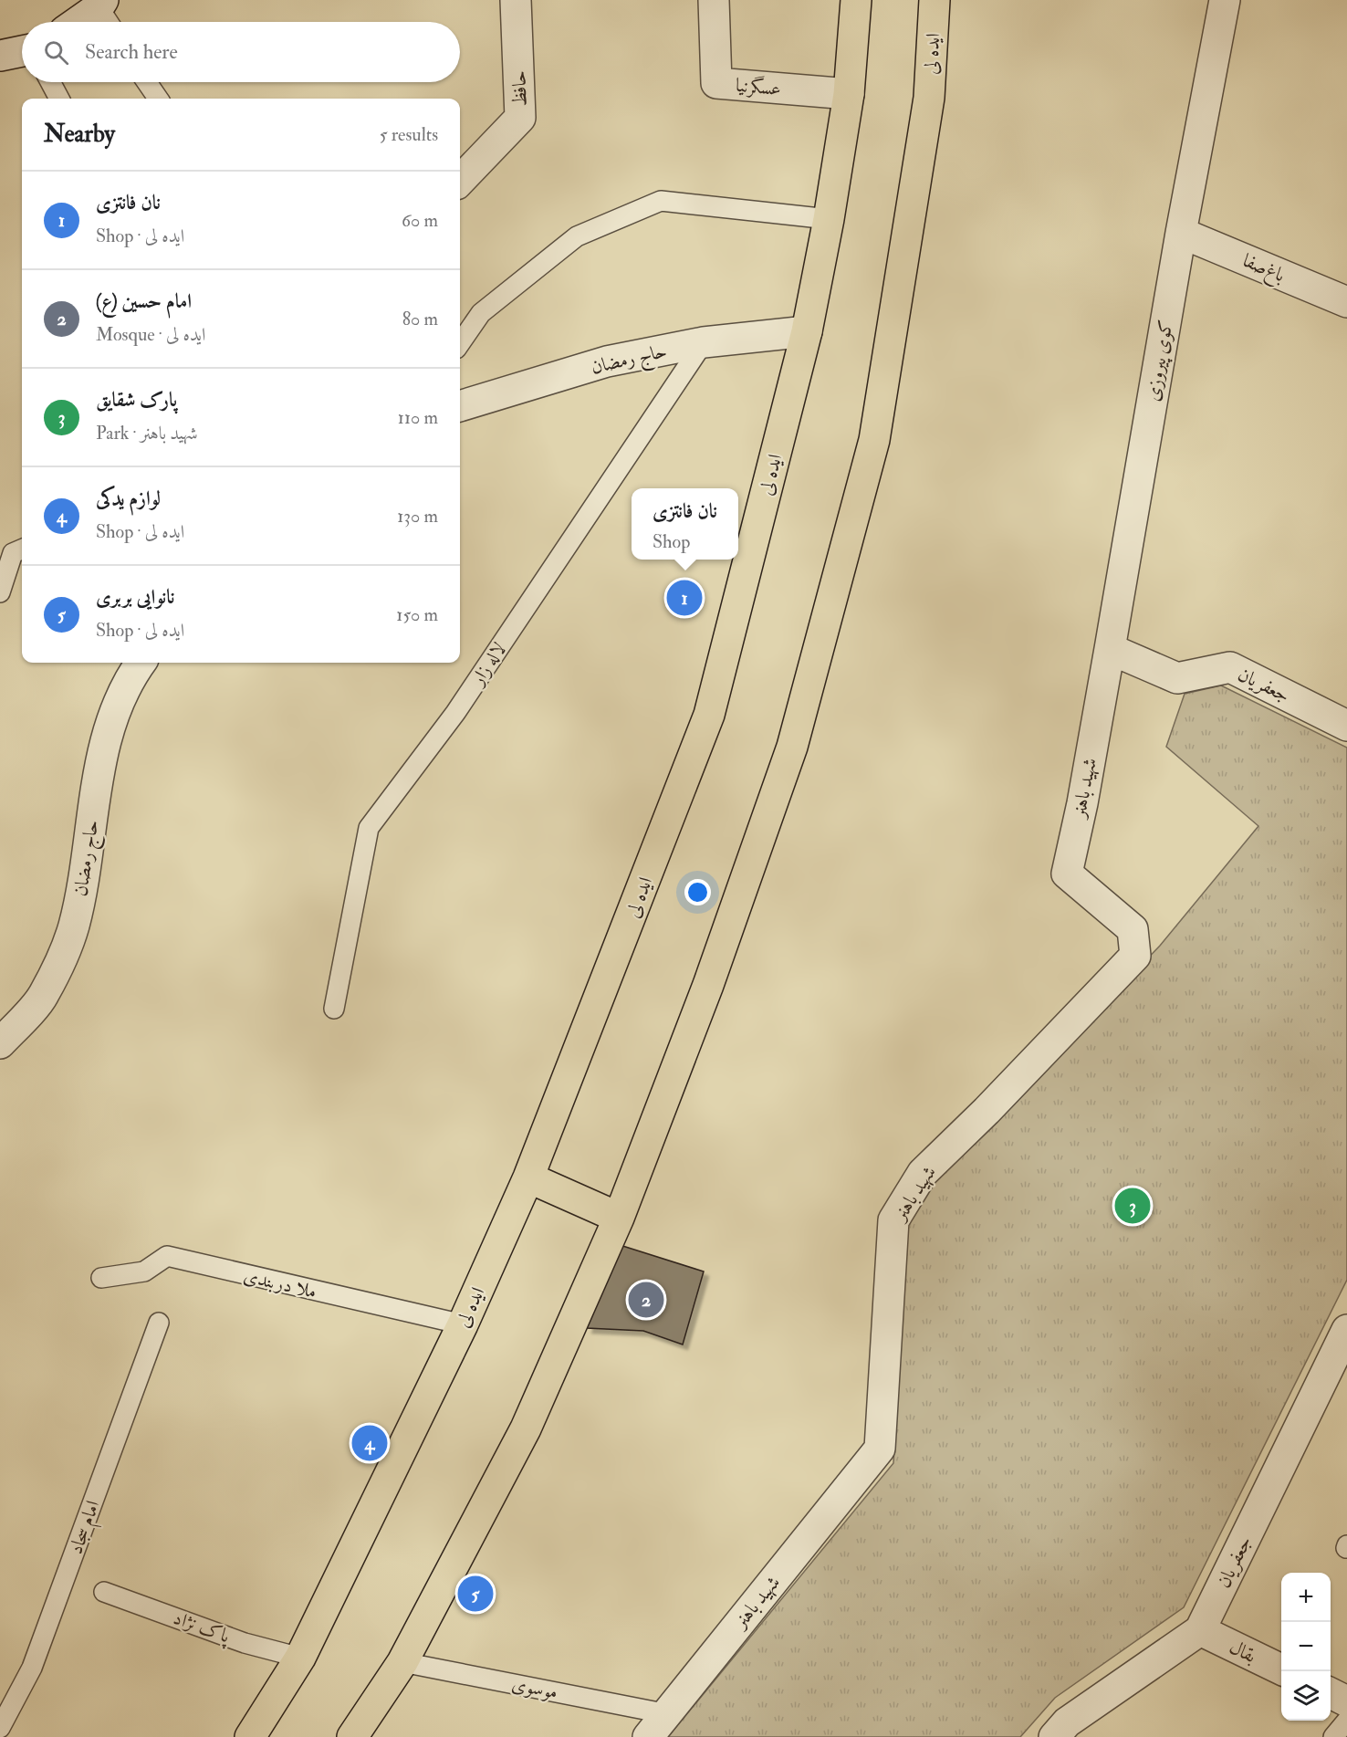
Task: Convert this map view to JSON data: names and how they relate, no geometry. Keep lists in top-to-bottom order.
{
  "streets": {
    "main road": ["ایده لى"],
    "street": [
      "عسگرنیا",
      "حافظ",
      "باغ‌صفا",
      "حاج رمضان",
      "کوی پیروزی",
      "جعفریان",
      "شهید باهنر",
      "بقال"
    ],
    "lane": [
      "لاله زار",
      "ملا دربندی",
      "امام سجاد",
      "پاک نژاد",
      "موسوی"
    ]
  },
  "crossings": [
    ["ایده لى", "عسگرنیا"],
    ["ایده لى", "حاج رمضان"],
    ["ایده لى", "ملا دربندی"],
    ["ایده لى", "پاک نژاد"],
    ["ایده لى", "موسوی"],
    ["باغ‌صفا", "کوی پیروزی"],
    ["حاج رمضان", "لاله زار"],
    ["کوی پیروزی", "جعفریان"],
    ["کوی پیروزی", "شهید باهنر"],
    ["جعفریان", "شهید باهنر"],
    ["جعفریان", "بقال"],
    ["شهید باهنر", "موسوی"]
  ],
  "page": {
    "search": "Search here",
    "heading": ["Nearby", "5 results"],
    "list": [
      {
        "mark": "1",
        "name": "نان فانتزی",
        "note": "Shop · ایده لى",
        "value": "60 m"
      },
      {
        "mark": "2",
        "name": "امام حسین (ع)",
        "note": "Mosque · ایده لى",
        "value": "80 m"
      },
      {
        "mark": "3",
        "name": "پارک شقایق",
        "note": "Park · شهید باهنر",
        "value": "110 m"
      },
      {
        "mark": "4",
        "name": "لوازم یدکی",
        "note": "Shop · ایده لى",
        "value": "130 m"
      },
      {
        "mark": "5",
        "name": "نانوایی بربری",
        "note": "Shop · ایده لى",
        "value": "150 m"
      }
    ],
    "popup": ["نان فانتزی", "Shop"],
    "pins": [
      "1",
      "3",
      "2",
      "4",
      "5"
    ],
    "map_buttons": ["+", "−"]
  }
}
